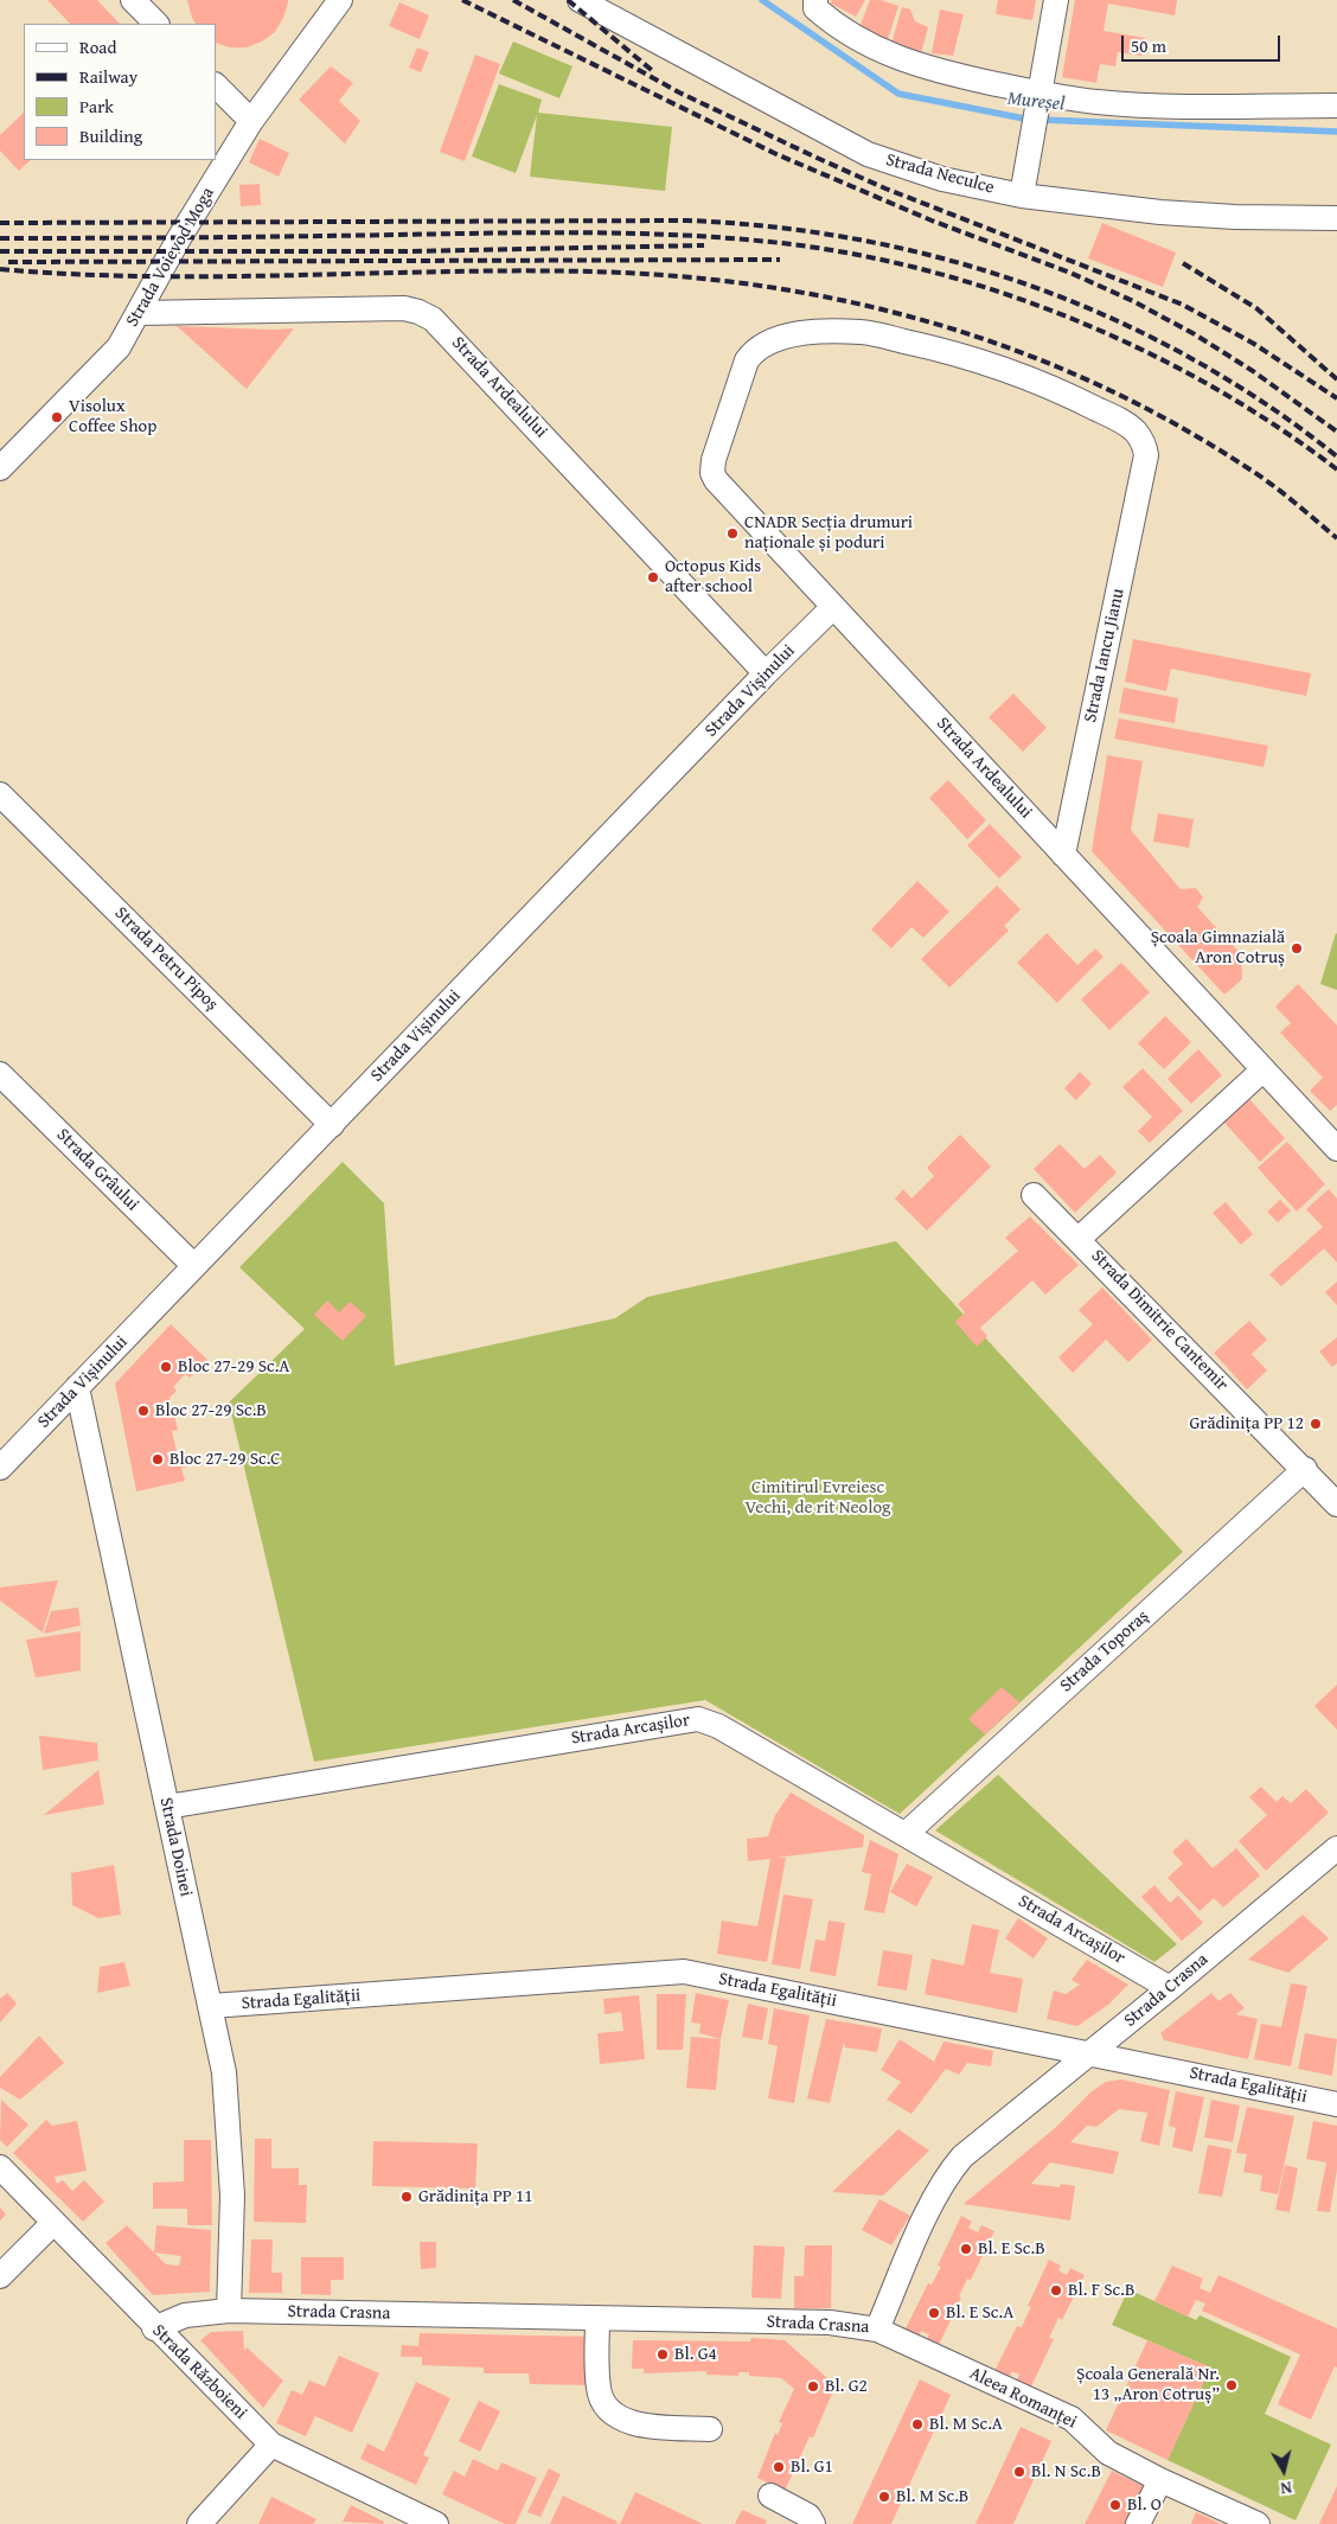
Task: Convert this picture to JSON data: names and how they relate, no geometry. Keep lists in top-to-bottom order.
{
  "streets": {
    "street": [
      "Strada Neculce",
      "Strada Voievod Moga",
      "Strada Ardealului",
      "Strada Iancu Jianu",
      "Strada Vișinului",
      "Strada Petru Pipoș",
      "Strada Grâului",
      "Strada Dimitrie Cantemir",
      "Strada Toporaș",
      "Strada Arcașilor",
      "Strada Doinei",
      "Strada Egalității",
      "Strada Crasna",
      "Strada Războieni",
      "Aleea Romanței"
    ]
  },
  "crossings": [
    ["Strada Voievod Moga", "Strada Ardealului"],
    ["Strada Ardealului", "Strada Iancu Jianu"],
    ["Strada Ardealului", "Strada Vișinului"],
    ["Strada Ardealului", "Strada Dimitrie Cantemir"],
    ["Strada Vișinului", "Strada Petru Pipoș"],
    ["Strada Vișinului", "Strada Grâului"],
    ["Strada Vișinului", "Strada Doinei"],
    ["Strada Dimitrie Cantemir", "Strada Toporaș"],
    ["Strada Toporaș", "Strada Arcașilor"],
    ["Strada Arcașilor", "Strada Doinei"],
    ["Strada Arcașilor", "Strada Crasna"],
    ["Strada Doinei", "Strada Egalității"],
    ["Strada Doinei", "Strada Crasna"],
    ["Strada Egalității", "Strada Crasna"],
    ["Strada Crasna", "Strada Războieni"],
    ["Strada Crasna", "Aleea Romanței"]
  ],
  "water": ["Mureșel"],
  "parks": ["Cimitirul Evreiesc Vechi, de rit Neolog"],
  "places": [
    "Visolux Coffee Shop",
    "CNADR Secția drumuri naționale și poduri",
    "Octopus Kids after school",
    "Școala Gimnazială Aron Cotruș",
    "Bloc 27-29 Sc.A",
    "Bloc 27-29 Sc.B",
    "Grădinița PP 12",
    "Bloc 27-29 Sc.C",
    "Grădinița PP 11",
    "Bl. E Sc.B",
    "Bl. F Sc.B",
    "Bl. E Sc.A",
    "Bl. G4",
    "Școala Generală Nr. 13 „Aron Cotruș”",
    "Bl. G2",
    "Bl. M Sc.A",
    "Bl. G1",
    "Bl. N Sc.B",
    "Bl. M Sc.B",
    "Bl. O"
  ],
  "legend": [
    "Road",
    "Railway",
    "Park",
    "Building"
  ],
  "scale_bar": "50 m",
  "north": "bottom"
}
